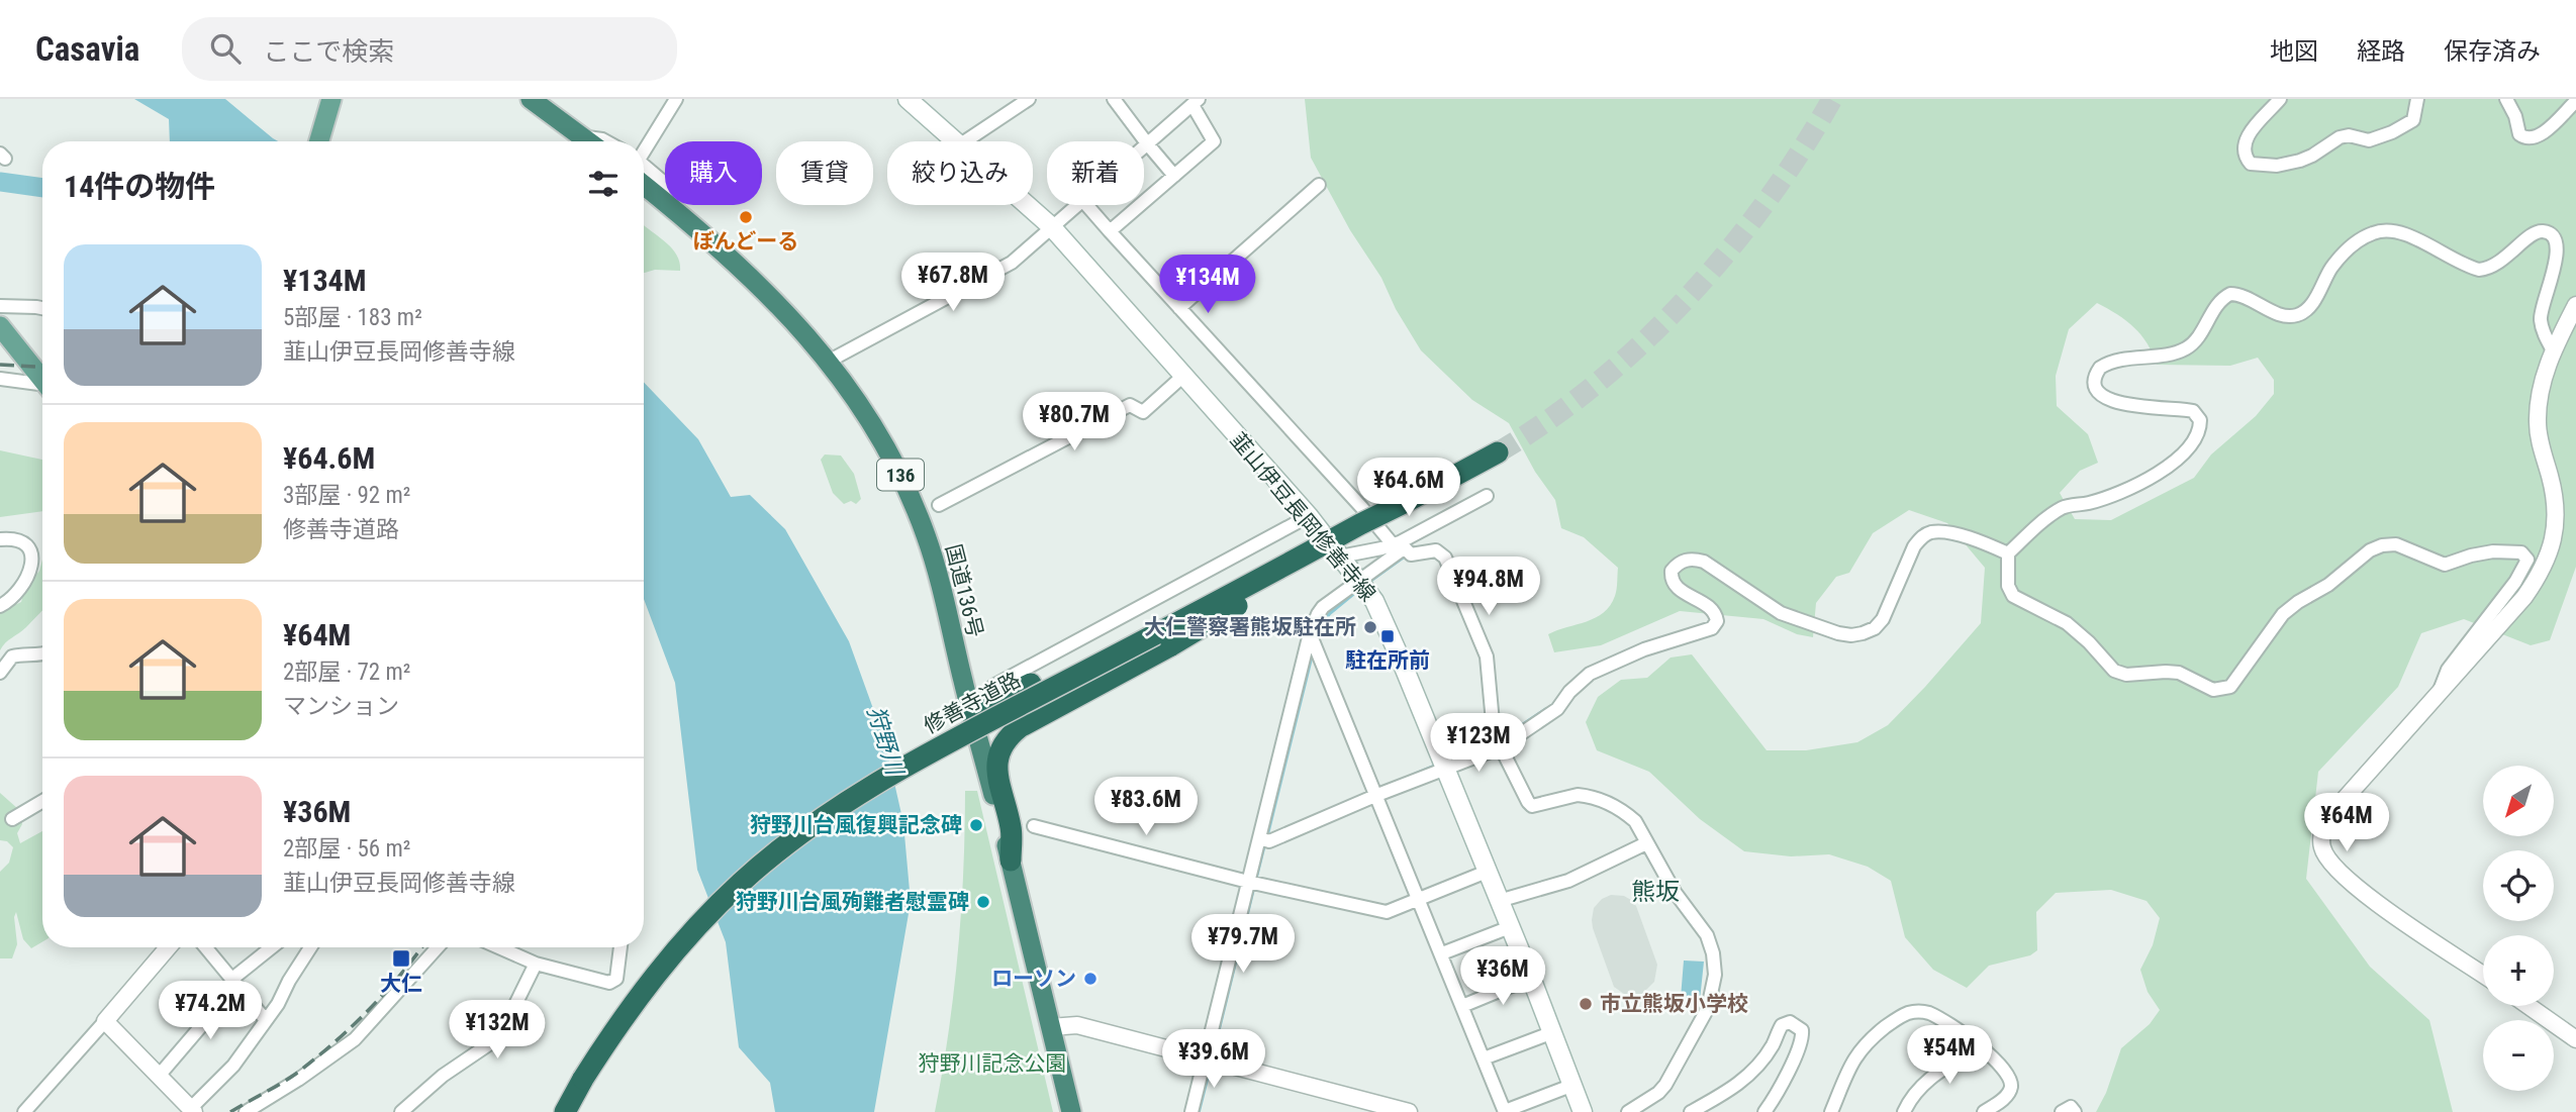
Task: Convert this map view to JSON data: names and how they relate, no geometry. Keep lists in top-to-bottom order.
{
  "streets": {
    "highway": ["136", "国道136号", "修善寺道路"],
    "main road": ["韮山伊豆長岡修善寺線"]
  },
  "districts": ["熊坂"],
  "water": ["狩野川"],
  "parks": ["狩野川記念公園"],
  "places": {
    "other": [
      "ぼんどーる",
      "大仁警察署熊坂駐在所",
      "狩野川台風復興記念碑",
      "狩野川台風殉難者慰霊碑",
      "ローソン",
      "市立熊坂小学校"
    ],
    "transit": ["駐在所前", "大仁"]
  },
  "north": "bottom left",
  "page": {
    "header": "Casavia",
    "search": "ここで検索",
    "nav": ["地図", "経路", "保存済み"],
    "chip": [
      "購入",
      "賃貸",
      "絞り込み",
      "新着"
    ],
    "heading": "14件の物件",
    "list": [
      {
        "name": "¥134M",
        "note": "5部屋 · 183 m² · 韮山伊豆長岡修善寺線"
      },
      {
        "name": "¥64.6M",
        "note": "3部屋 · 92 m² · 修善寺道路"
      },
      {
        "name": "¥64M",
        "note": "2部屋 · 72 m² · マンション"
      },
      {
        "name": "¥36M",
        "note": "2部屋 · 56 m² · 韮山伊豆長岡修善寺線"
      }
    ],
    "price": [
      "¥67.8M",
      "¥134M",
      "¥80.7M",
      "¥64.6M",
      "¥94.8M",
      "¥123M",
      "¥83.6M",
      "¥64M",
      "¥79.7M",
      "¥36M",
      "¥74.2M",
      "¥132M",
      "¥54M",
      "¥39.6M"
    ],
    "map_buttons": ["+", "−"]
  }
}
